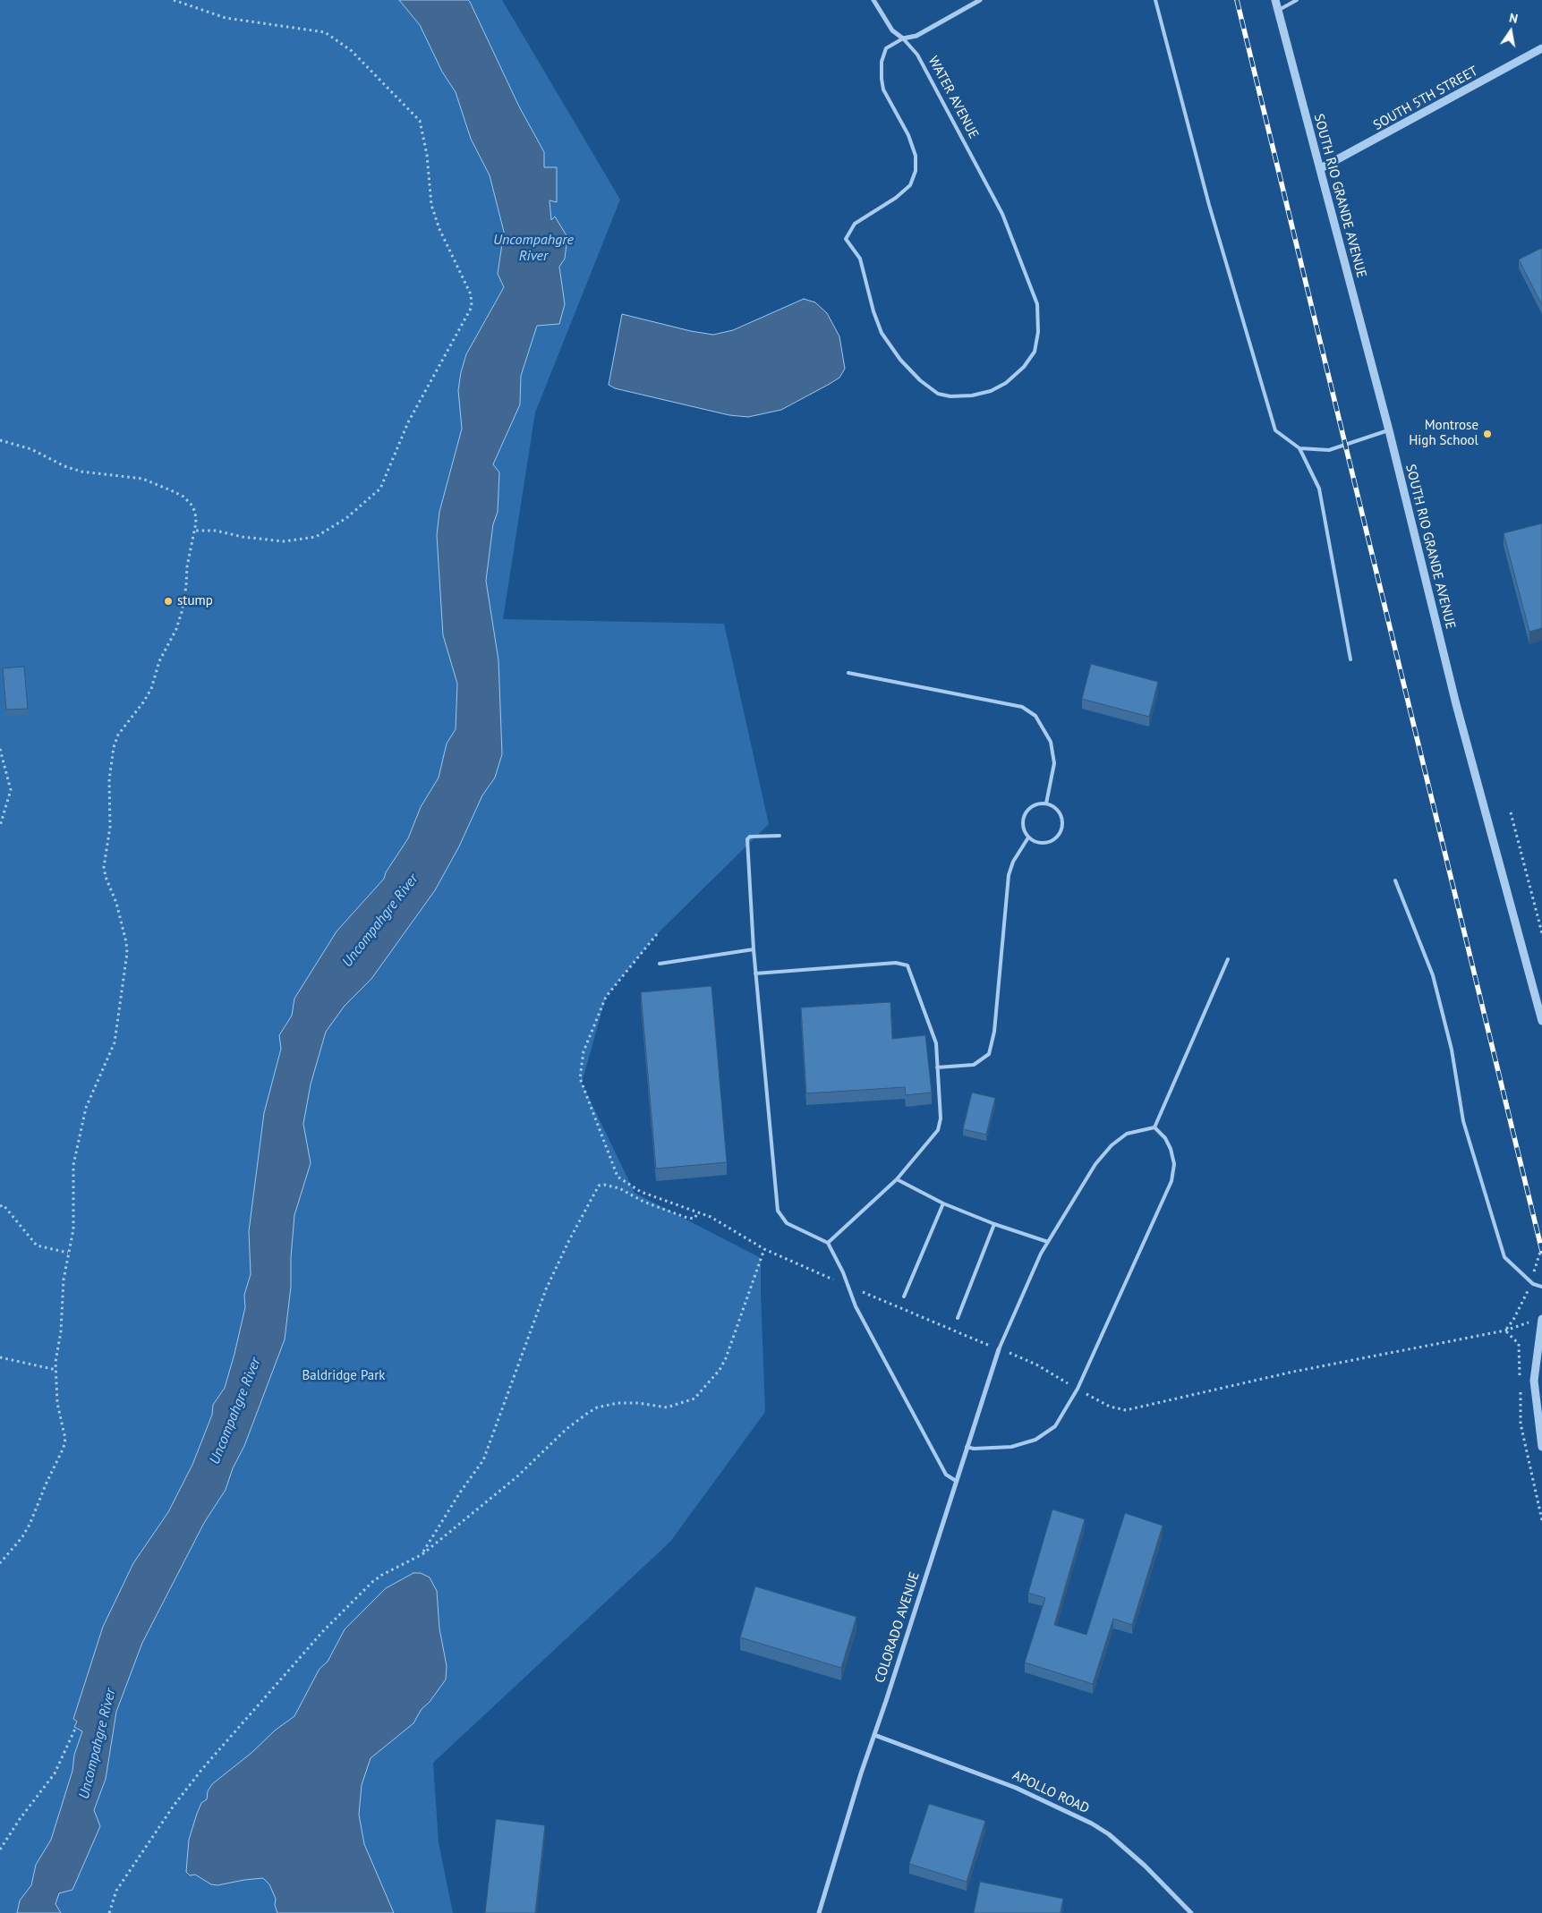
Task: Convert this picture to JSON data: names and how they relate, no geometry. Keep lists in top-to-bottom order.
{
  "streets": {
    "street": [
      "WATER AVENUE",
      "SOUTH 5TH STREET",
      "SOUTH RIO GRANDE AVENUE",
      "COLORADO AVENUE",
      "APOLLO ROAD"
    ]
  },
  "crossings": [
    ["SOUTH 5TH STREET", "SOUTH RIO GRANDE AVENUE"],
    ["COLORADO AVENUE", "APOLLO ROAD"]
  ],
  "water": ["Uncompahgre River"],
  "parks": ["Baldridge Park"],
  "places": ["Montrose High School", "stump"],
  "north": "top"
}
